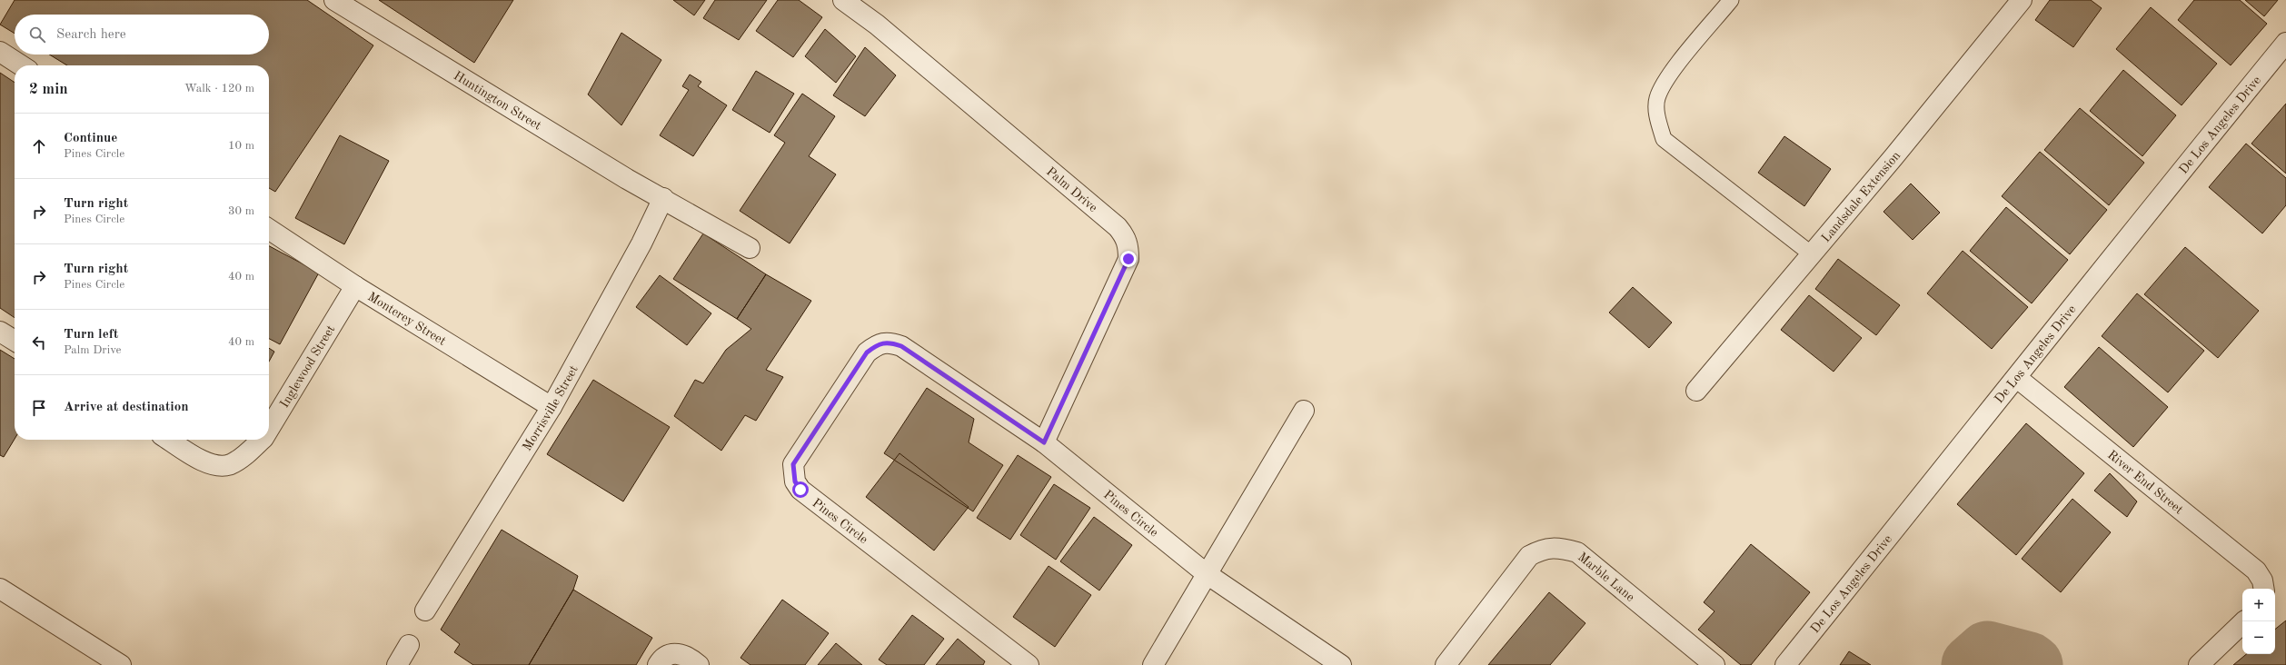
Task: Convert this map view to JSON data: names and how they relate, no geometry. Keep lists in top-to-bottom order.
{
  "streets": {
    "street": [
      "Huntington Street",
      "De Los Angeles Drive",
      "Palm Drive",
      "Landsdale Extension",
      "Monterey Street",
      "Inglewood Street",
      "Morrisville Street",
      "River End Street",
      "Pines Circle",
      "Marble Lane"
    ]
  },
  "crossings": [
    ["Huntington Street", "Morrisville Street"],
    ["De Los Angeles Drive", "River End Street"],
    ["Palm Drive", "Pines Circle"],
    ["Monterey Street", "Inglewood Street"],
    ["Monterey Street", "Morrisville Street"]
  ],
  "page": {
    "search": "Search here",
    "heading": ["2 min", "Walk · 120 m"],
    "list": [
      ["Continue", "Pines Circle", "10 m"],
      ["Turn right", "Pines Circle", "30 m"],
      ["Turn right", "Pines Circle", "40 m"],
      ["Turn left", "Palm Drive", "40 m"],
      "Arrive at destination"
    ],
    "map_buttons": ["+", "−"]
  }
}
